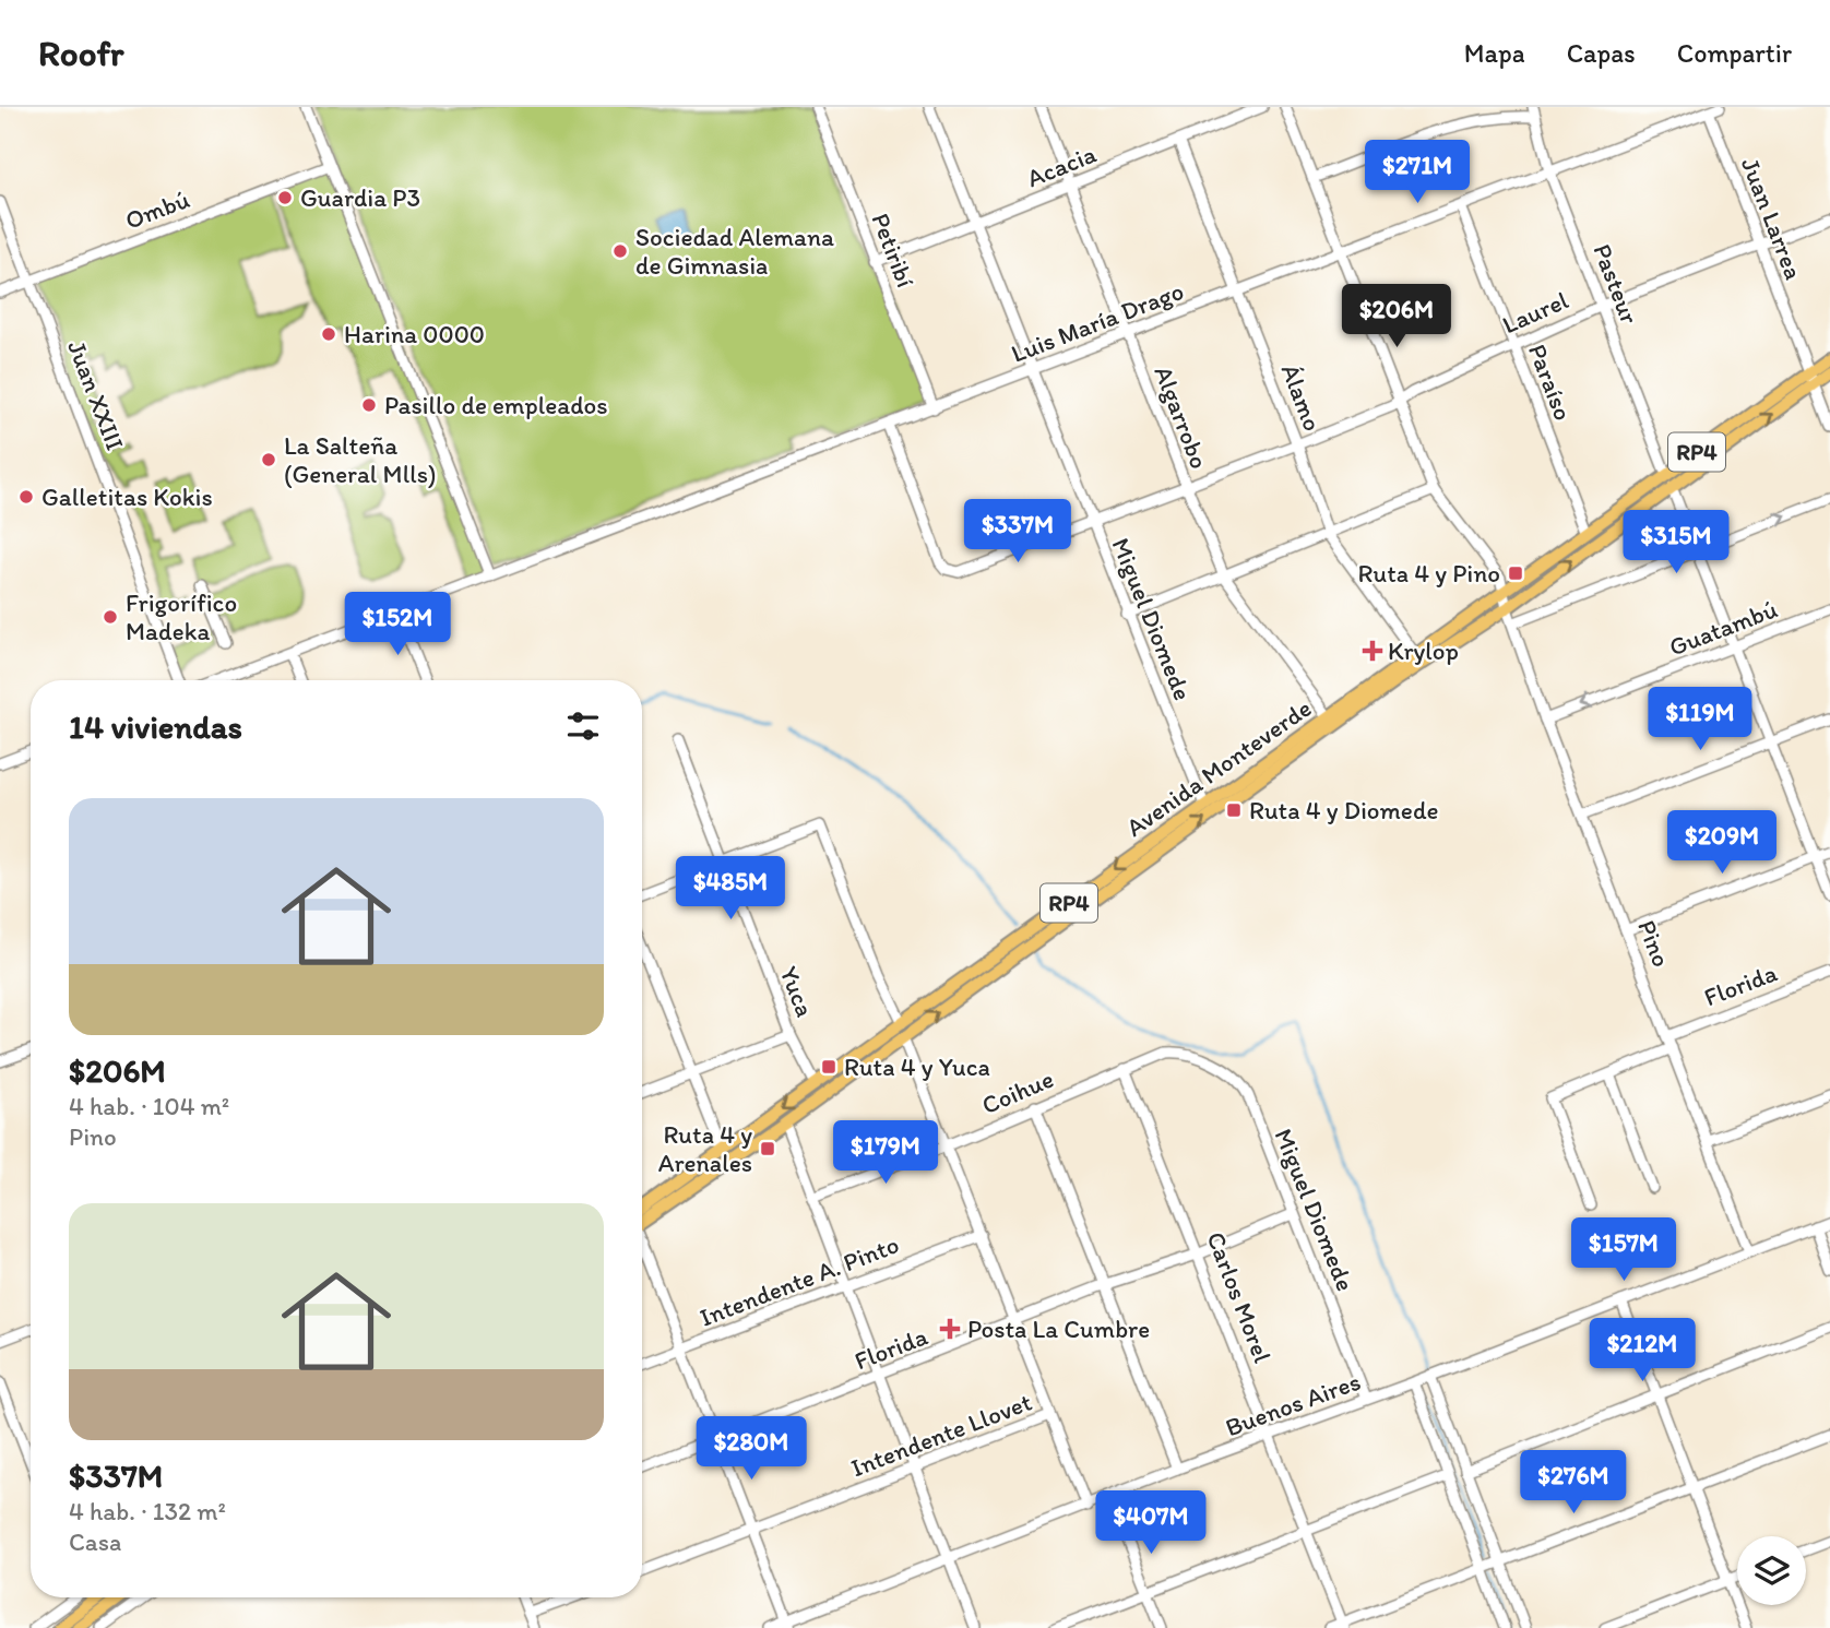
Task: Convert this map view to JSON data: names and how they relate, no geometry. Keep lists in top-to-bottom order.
{
  "streets": {
    "main road": ["RP4", "Avenida Monteverde"],
    "street": [
      "Acacia",
      "Ombú",
      "Juan Larrea",
      "Petiribí",
      "Pasteur",
      "Laurel",
      "Luis María Drago",
      "Paraíso",
      "Juan XXIII",
      "Álamo",
      "Algarrobo",
      "Miguel Diomede",
      "Guatambú",
      "Pino",
      "Florida",
      "Yuca",
      "Coihue",
      "Intendente A. Pinto",
      "Carlos Morel",
      "Buenos Aires",
      "Intendente Llovet"
    ]
  },
  "crossings": [
    ["Acacia", "Petiribí"],
    ["Acacia", "Álamo"],
    ["Acacia", "Algarrobo"],
    ["Acacia", "Miguel Diomede"],
    ["Ombú", "Juan XXIII"],
    ["Juan Larrea", "Laurel"],
    ["Juan Larrea", "Luis María Drago"],
    ["Juan Larrea", "Avenida Monteverde"],
    ["Petiribí", "Luis María Drago"],
    ["Pasteur", "Laurel"],
    ["Pasteur", "Luis María Drago"],
    ["Pasteur", "Avenida Monteverde"],
    ["Laurel", "Luis María Drago"],
    ["Laurel", "Paraíso"],
    ["Laurel", "Álamo"],
    ["Laurel", "Algarrobo"],
    ["Laurel", "Miguel Diomede"],
    ["Luis María Drago", "Paraíso"],
    ["Luis María Drago", "Álamo"],
    ["Luis María Drago", "Algarrobo"],
    ["Luis María Drago", "Miguel Diomede"],
    ["Paraíso", "Avenida Monteverde"],
    ["Álamo", "Avenida Monteverde"],
    ["Algarrobo", "Avenida Monteverde"],
    ["Miguel Diomede", "Avenida Monteverde"],
    ["Miguel Diomede", "Florida"],
    ["Miguel Diomede", "Coihue"],
    ["Miguel Diomede", "Buenos Aires"],
    ["Guatambú", "Pino"],
    ["Avenida Monteverde", "Pino"],
    ["Avenida Monteverde", "Yuca"],
    ["Pino", "Florida"],
    ["Pino", "Buenos Aires"],
    ["Florida", "Carlos Morel"],
    ["Coihue", "Carlos Morel"],
    ["Carlos Morel", "Buenos Aires"]
  ],
  "one_way": ["Guatambú"],
  "places": {
    "other": [
      "Guardia P3",
      "Sociedad Alemana de Gimnasia",
      "Harina 0000",
      "Pasillo de empleados",
      "La Salteña (General Mlls)",
      "Galletitas Kokis",
      "Frigorífico Madeka"
    ],
    "transit": [
      "Ruta 4 y Pino",
      "Ruta 4 y Diomede",
      "Ruta 4 y Yuca",
      "Ruta 4 y Arenales"
    ],
    "health": ["Krylop", "Posta La Cumbre"]
  },
  "page": {
    "header": "Roofr",
    "nav": ["Mapa", "Capas", "Compartir"],
    "price": [
      "$271M",
      "$206M",
      "$337M",
      "$315M",
      "$152M",
      "$119M",
      "$209M",
      "$485M",
      "$179M",
      "$157M",
      "$212M",
      "$280M",
      "$276M",
      "$407M"
    ],
    "heading": "14 viviendas",
    "list": [
      {
        "name": "$206M",
        "note": "4 hab. · 104 m² · Pino"
      },
      {
        "name": "$337M",
        "note": "4 hab. · 132 m² · Casa"
      }
    ]
  }
}
